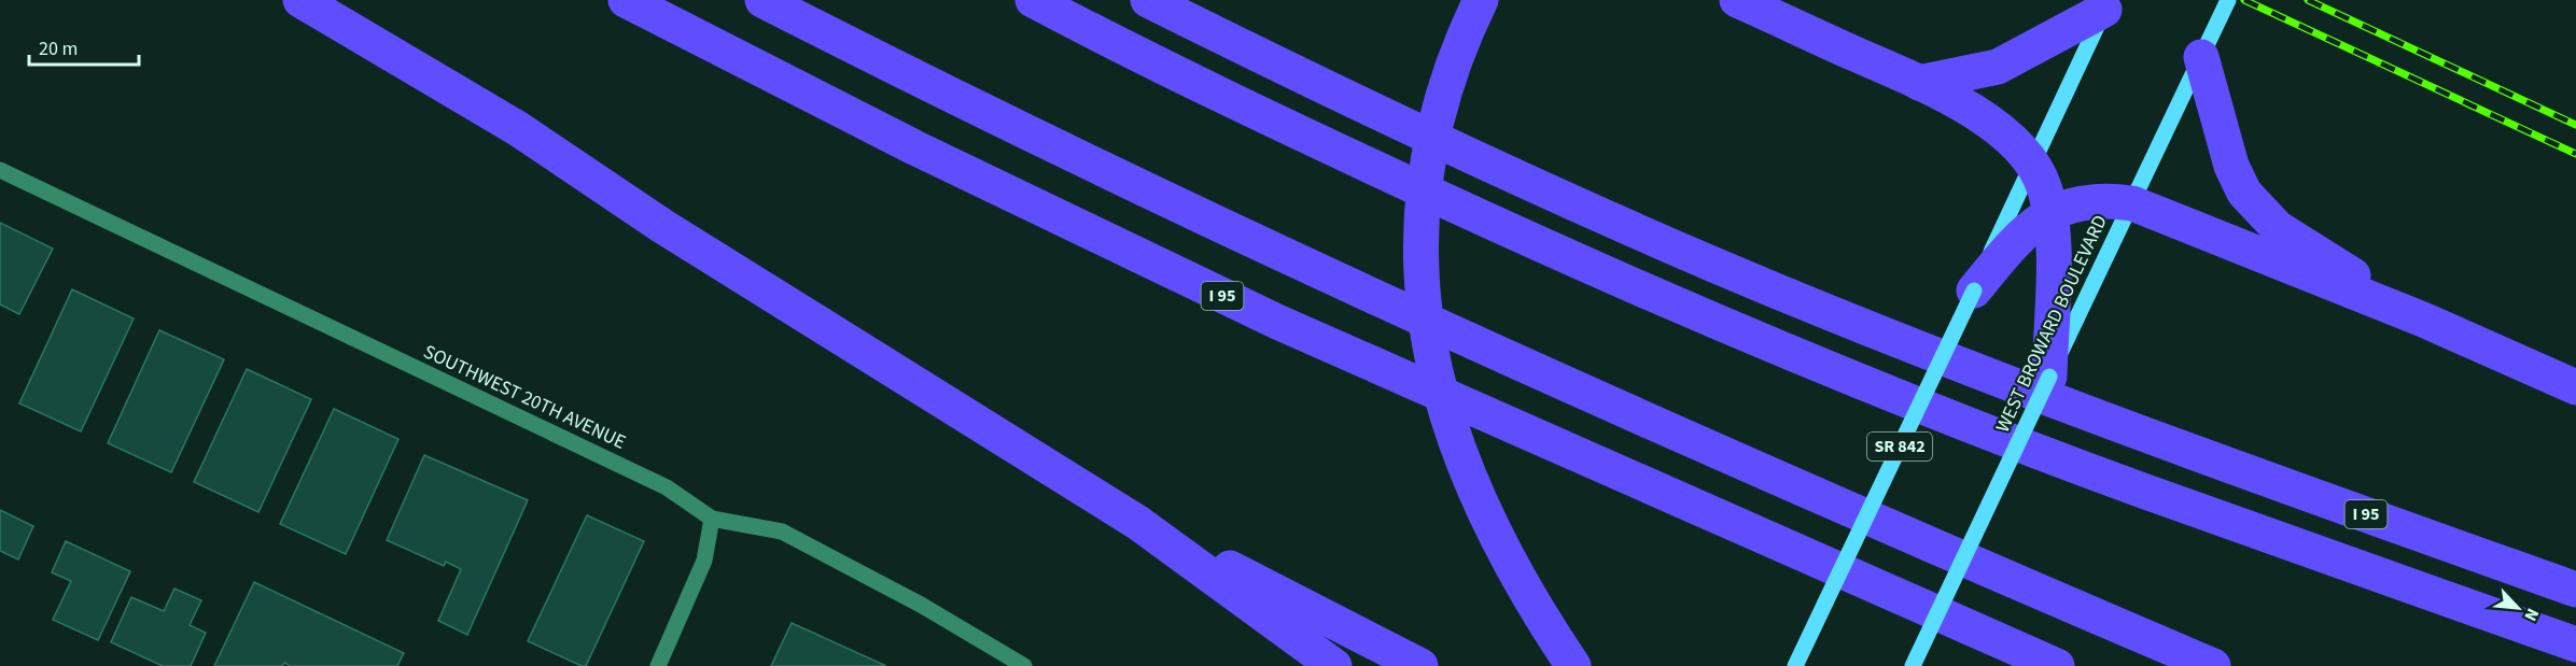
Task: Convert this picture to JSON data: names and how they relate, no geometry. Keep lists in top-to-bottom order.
{
  "streets": {
    "highway": ["I 95"],
    "main road": ["WEST BROWARD BOULEVARD", "SR 842"],
    "street": ["SOUTHWEST 20TH AVENUE"]
  },
  "scale_bar": "20 m",
  "north": "bottom right"
}
